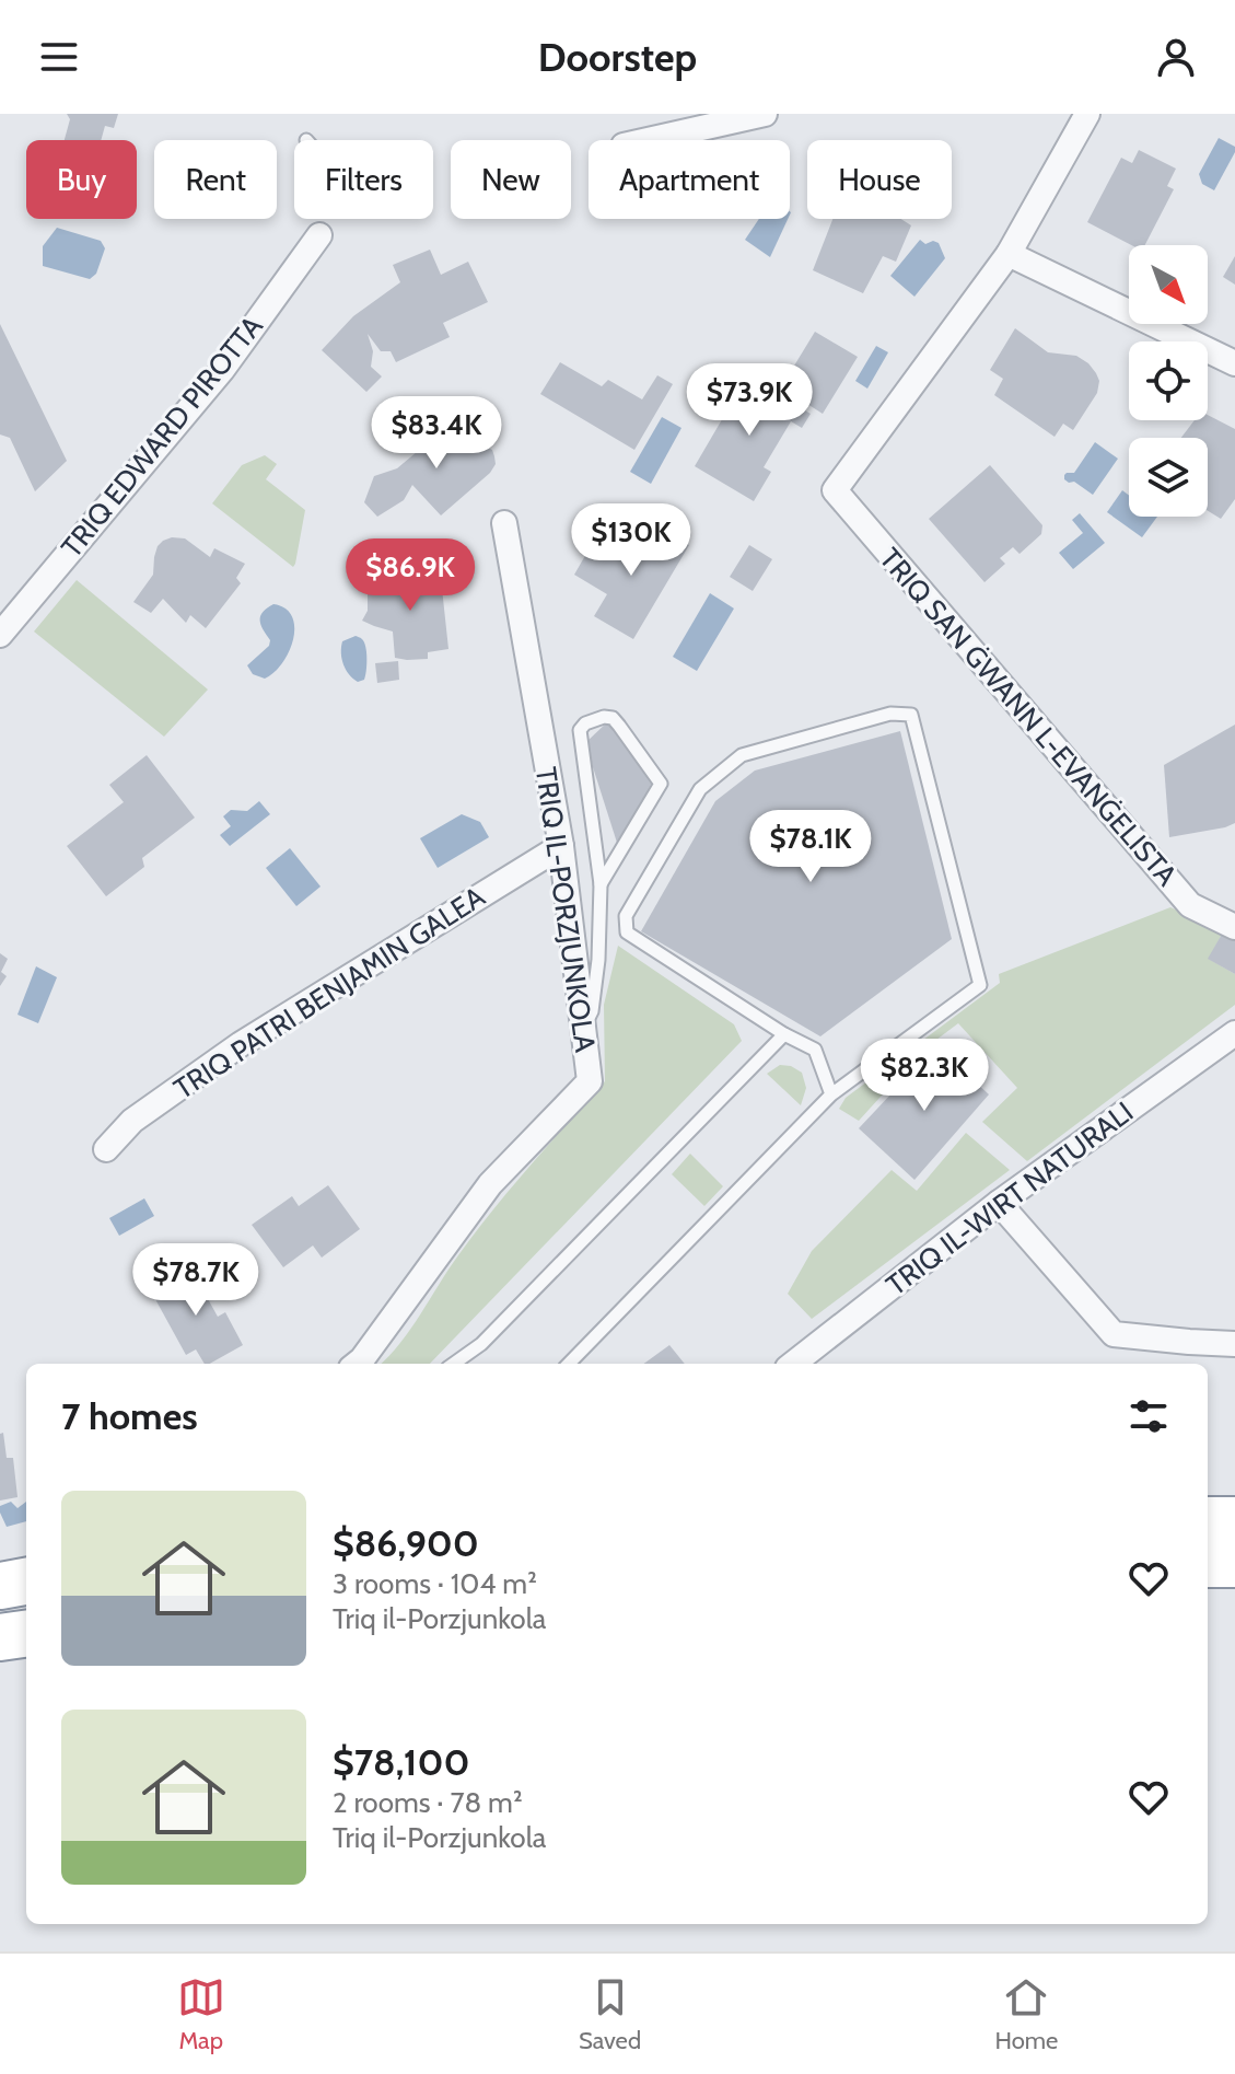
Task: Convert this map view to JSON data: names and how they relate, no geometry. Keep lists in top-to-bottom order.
{
  "streets": {
    "street": [
      "TRIQ EDWARD PIROTTA",
      "TRIQ SAN ĠWANN L-EVANĠELISTA",
      "TRIQ IL-PORZJUNKOLA",
      "TRIQ PATRI BENJAMIN GALEA",
      "TRIQ IL-WIRT NATURALI"
    ]
  },
  "crossings": [
    ["TRIQ IL-PORZJUNKOLA", "TRIQ PATRI BENJAMIN GALEA"]
  ],
  "north": "bottom right",
  "page": {
    "header": "Doorstep",
    "chip": [
      "Buy",
      "Rent",
      "Filters",
      "New",
      "Apartment",
      "House"
    ],
    "price": [
      "$73.9K",
      "$83.4K",
      "$130K",
      "$86.9K",
      "$78.1K",
      "$82.3K",
      "$78.7K"
    ],
    "heading": "7 homes",
    "list": [
      {
        "name": "$86,900",
        "note": "3 rooms · 104 m² · Triq il-Porzjunkola"
      },
      {
        "name": "$78,100",
        "note": "2 rooms · 78 m² · Triq il-Porzjunkola"
      }
    ],
    "tabs": ["Map", "Saved", "Home"]
  }
}
